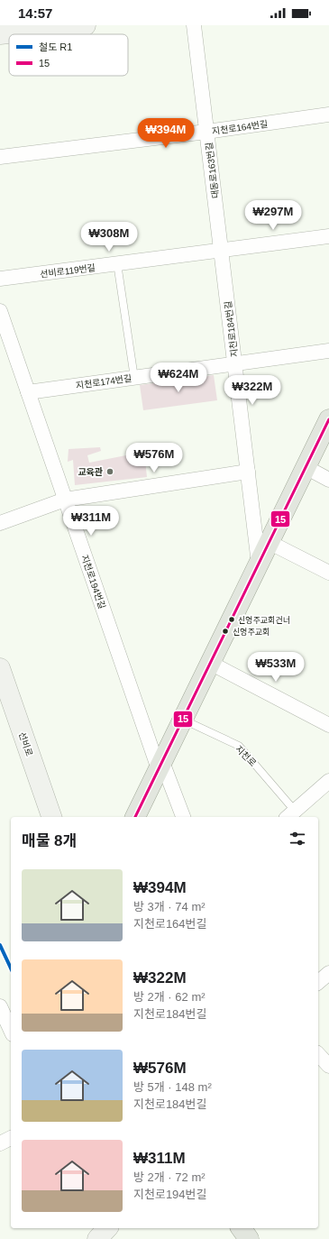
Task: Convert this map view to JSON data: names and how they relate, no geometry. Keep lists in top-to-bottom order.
{
  "streets": {
    "main road": ["선비로"],
    "street": [
      "지천로164번길",
      "대동로163번길",
      "선비로119번길",
      "지천로184번길",
      "지천로174번길",
      "지천로194번길"
    ],
    "lane": ["지천로"]
  },
  "crossings": [
    ["지천로164번길", "대동로163번길"],
    ["대동로163번길", "선비로119번길"],
    ["대동로163번길", "지천로184번길"],
    ["선비로119번길", "지천로184번길"],
    ["지천로184번길", "지천로174번길"],
    ["지천로174번길", "지천로194번길"]
  ],
  "places": ["교육관", "신영주교회건너", "신영주교회"],
  "lines": ["transit line 15", "rail line R1"],
  "legend": ["철도 R1", "15"],
  "page": {
    "status": "14:57",
    "price": [
      "₩394M",
      "₩297M",
      "₩308M",
      "₩624M",
      "₩322M",
      "₩576M",
      "₩311M",
      "₩533M"
    ],
    "heading": "매물 8개",
    "list": [
      {
        "name": "₩394M",
        "note": "방 3개 · 74 m² · 지천로164번길"
      },
      {
        "name": "₩322M",
        "note": "방 2개 · 62 m² · 지천로184번길"
      },
      {
        "name": "₩576M",
        "note": "방 5개 · 148 m² · 지천로184번길"
      },
      {
        "name": "₩311M",
        "note": "방 2개 · 72 m² · 지천로194번길"
      }
    ]
  }
}
